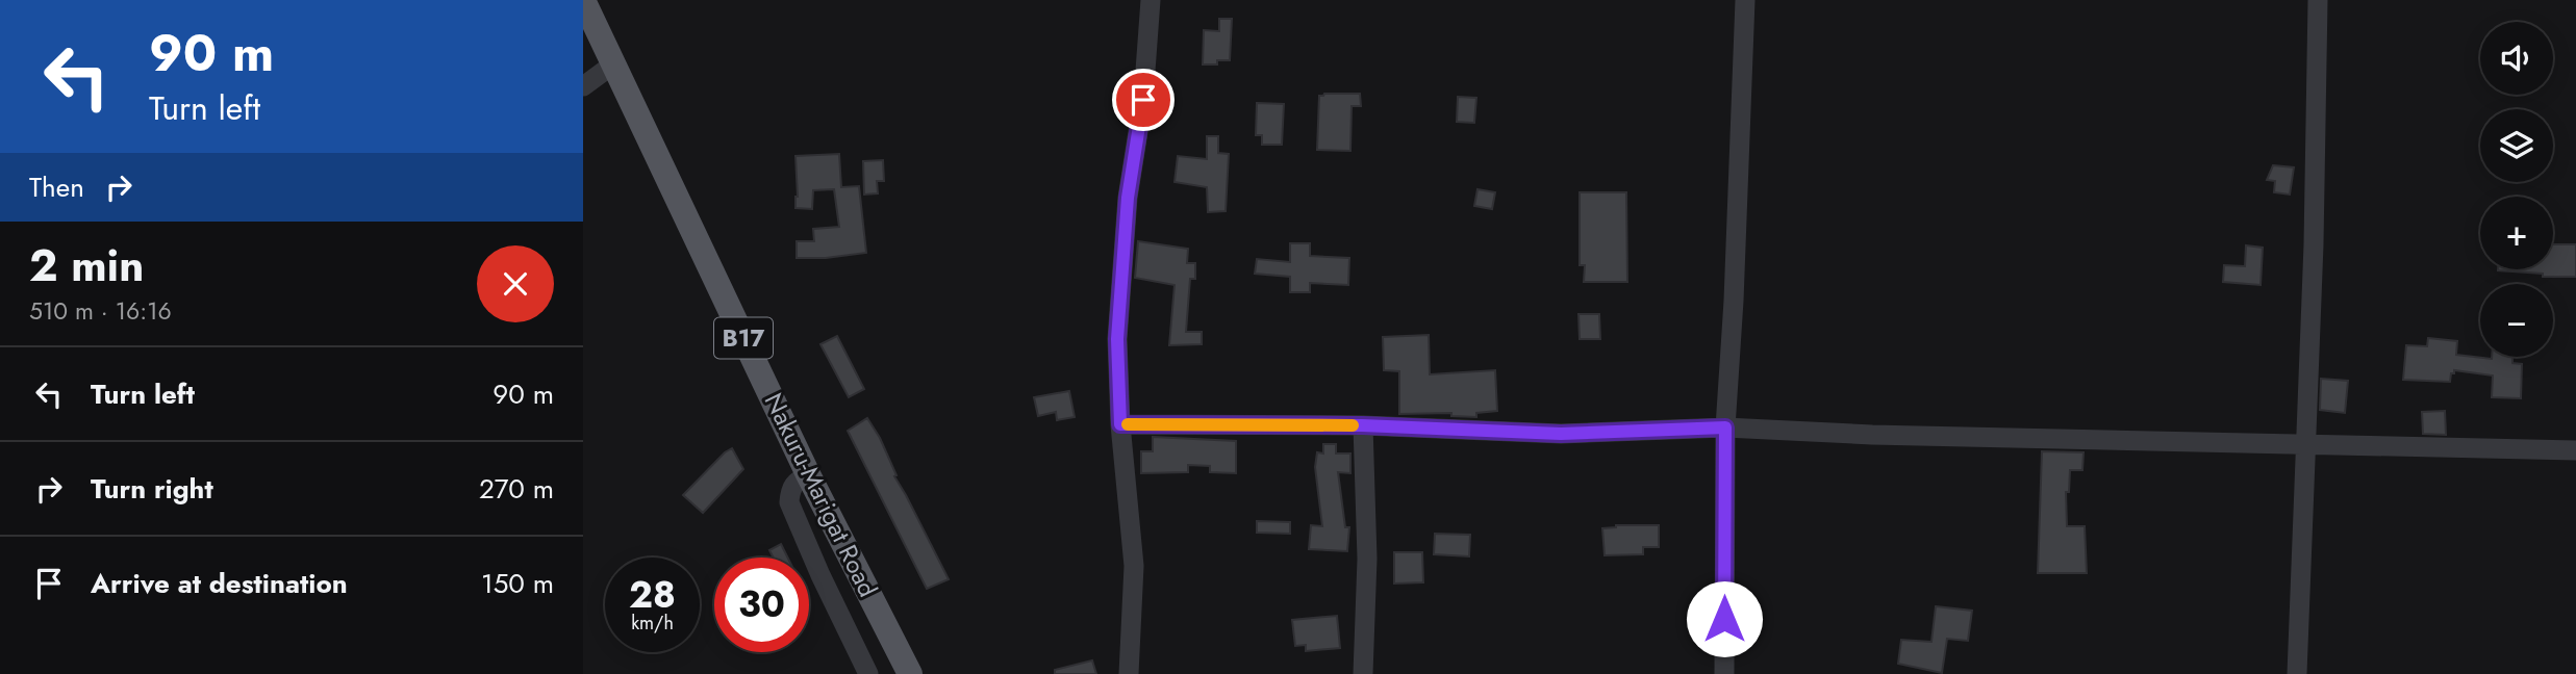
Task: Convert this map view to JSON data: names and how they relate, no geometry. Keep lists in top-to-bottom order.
{
  "streets": {
    "main road": ["B17", "Nakuru-Marigat Road"]
  },
  "page": {
    "turn": ["90 m", "Turn left"],
    "map_buttons": ["+", "−"],
    "then": "Then",
    "heading": ["2 min", "510 m · 16:16"],
    "list": [
      {
        "name": "Turn left",
        "value": "90 m"
      },
      {
        "name": "Turn right",
        "value": "270 m"
      },
      {
        "name": "Arrive at destination",
        "value": "150 m"
      }
    ],
    "speed": "28 km/h",
    "limit": "30"
  }
}
